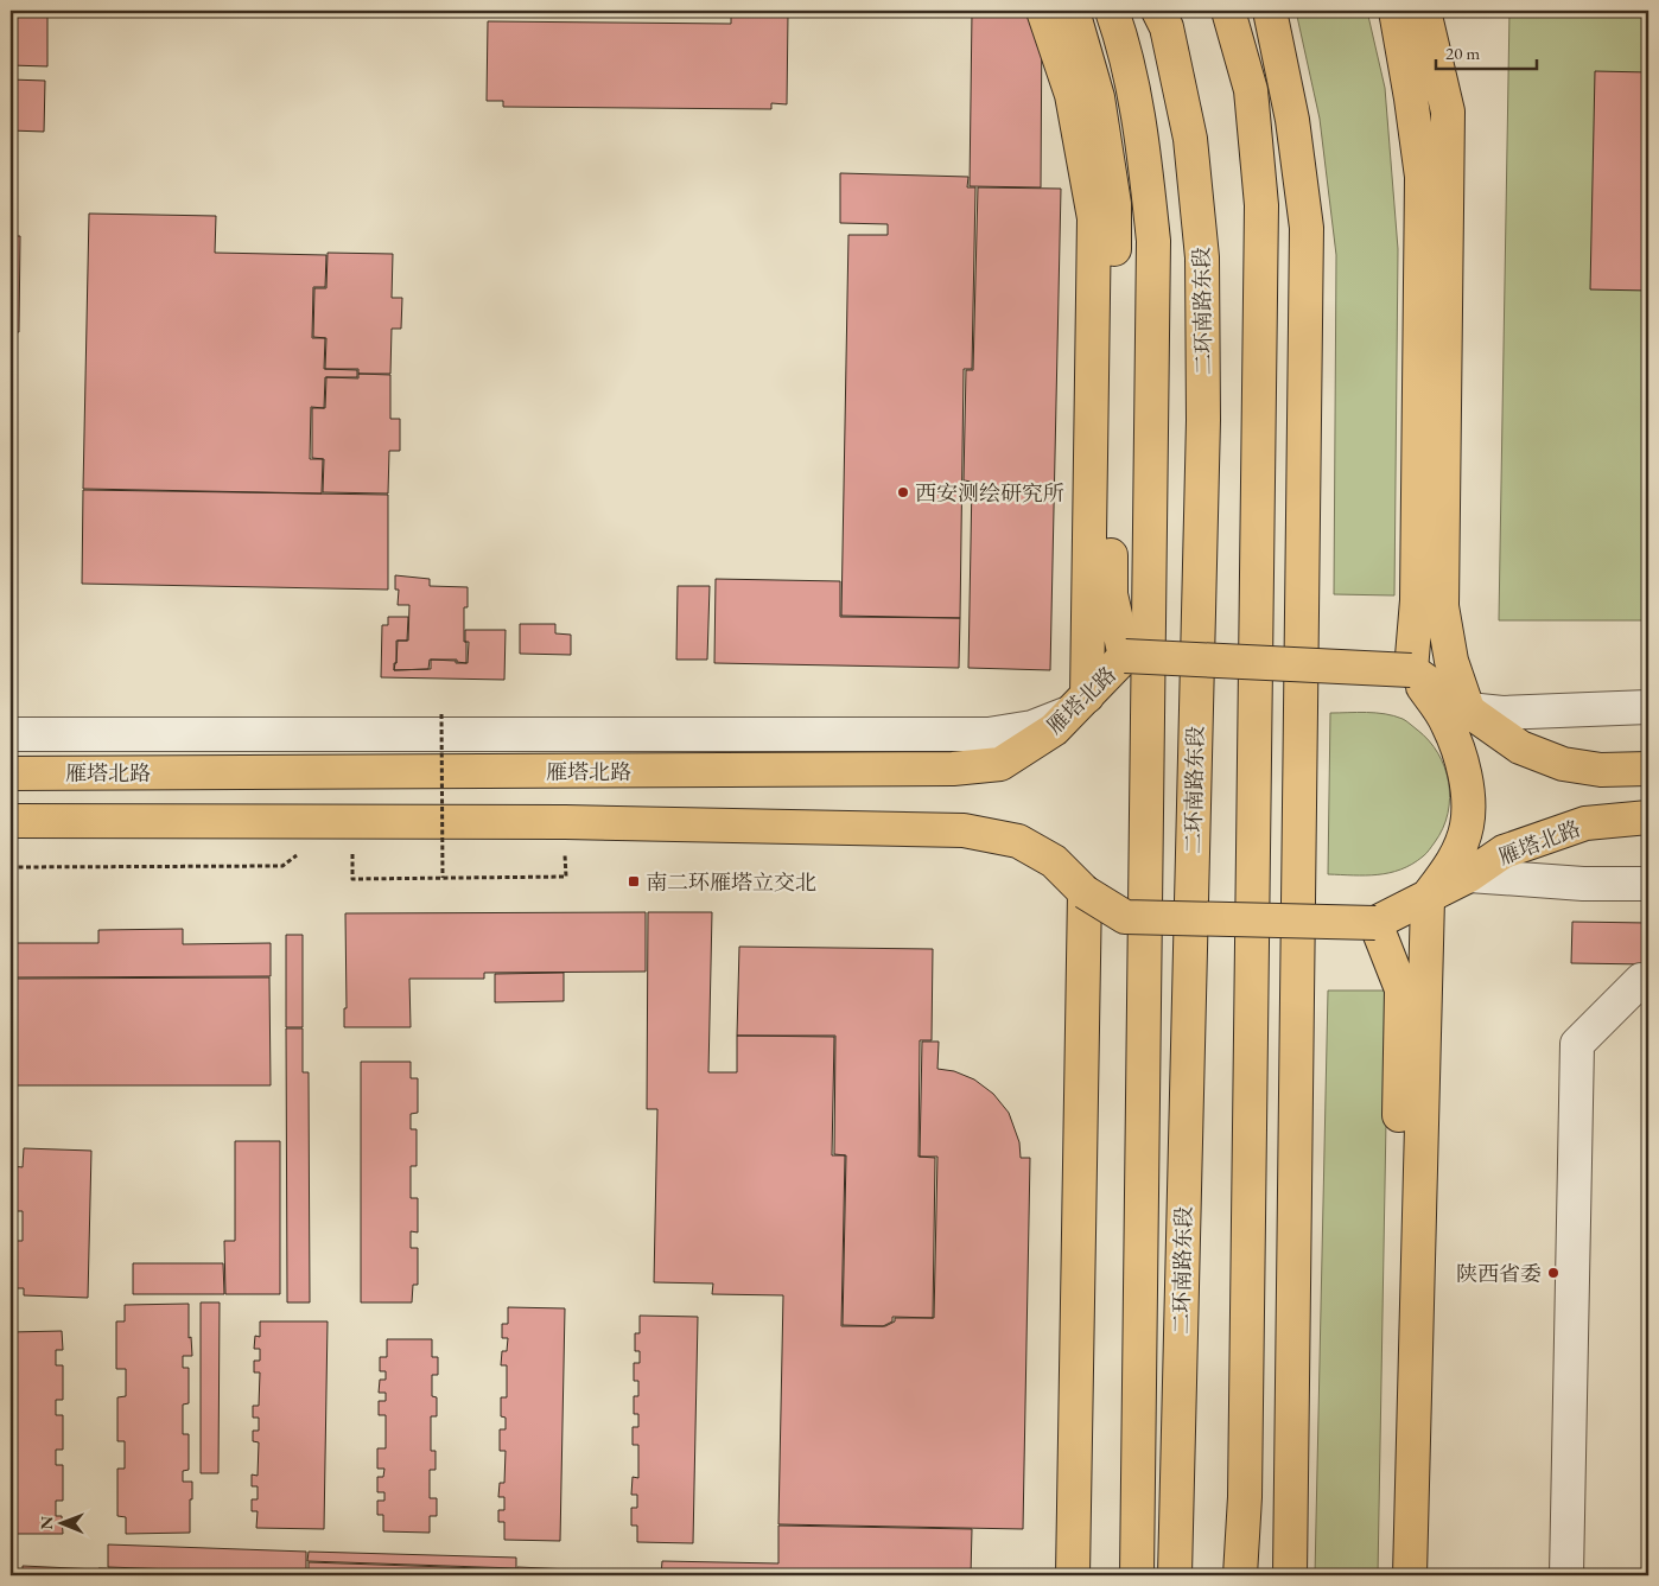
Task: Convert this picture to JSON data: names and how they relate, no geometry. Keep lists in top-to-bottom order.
{
  "streets": {
    "main road": ["二环南路东段", "雁塔北路"]
  },
  "places": {
    "other": ["西安测绘研究所", "陕西省委"],
    "transit": ["南二环雁塔立交北"]
  },
  "scale_bar": "20 m",
  "north": "left"
}
